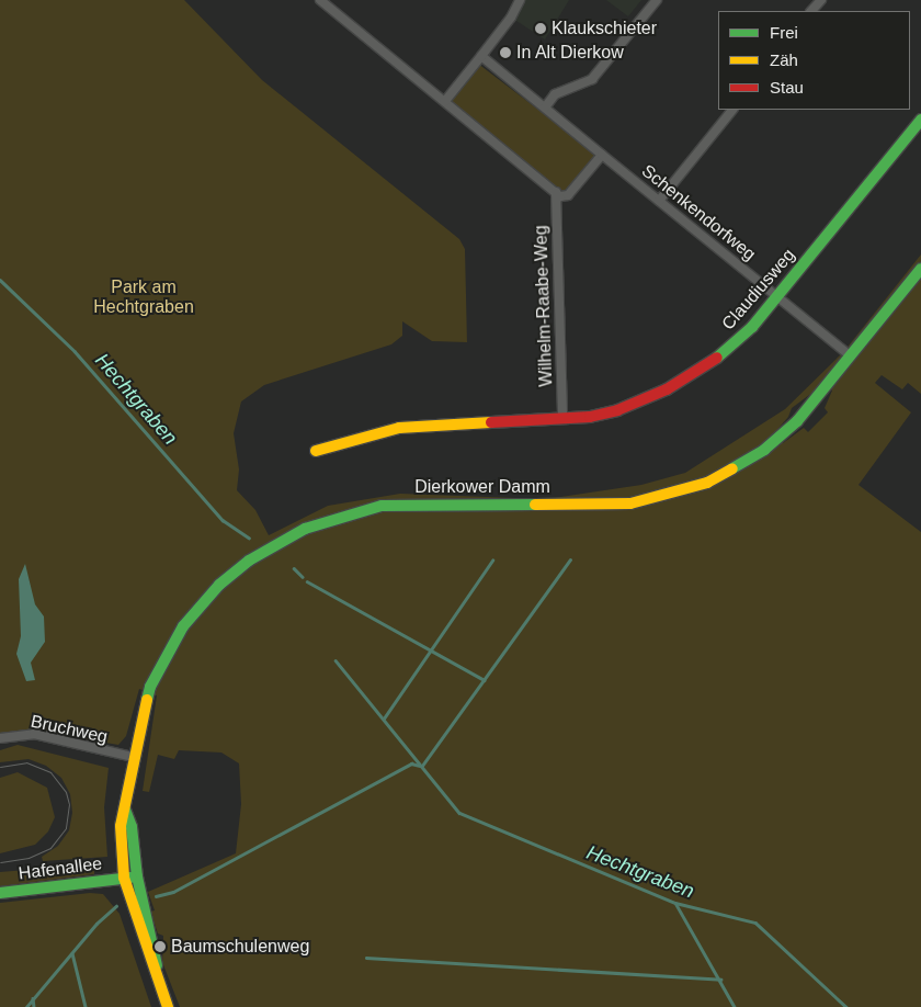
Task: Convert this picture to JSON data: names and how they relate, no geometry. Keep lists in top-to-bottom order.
{
  "streets": {
    "street": [
      "Schenkendorfweg",
      "Claudiusweg",
      "Wilhelm-Raabe-Weg",
      "Dierkower Damm",
      "Bruchweg",
      "Hafenallee"
    ]
  },
  "crossings": [
    ["Schenkendorfweg", "Claudiusweg"],
    ["Schenkendorfweg", "Dierkower Damm"],
    ["Claudiusweg", "Wilhelm-Raabe-Weg"],
    ["Dierkower Damm", "Bruchweg"],
    ["Dierkower Damm", "Hafenallee"]
  ],
  "water": ["Hechtgraben"],
  "parks": ["Park am Hechtgraben"],
  "places": ["Klaukschieter", "In Alt Dierkow", "Baumschulenweg"],
  "legend": ["Frei", "Zäh", "Stau"]
}
